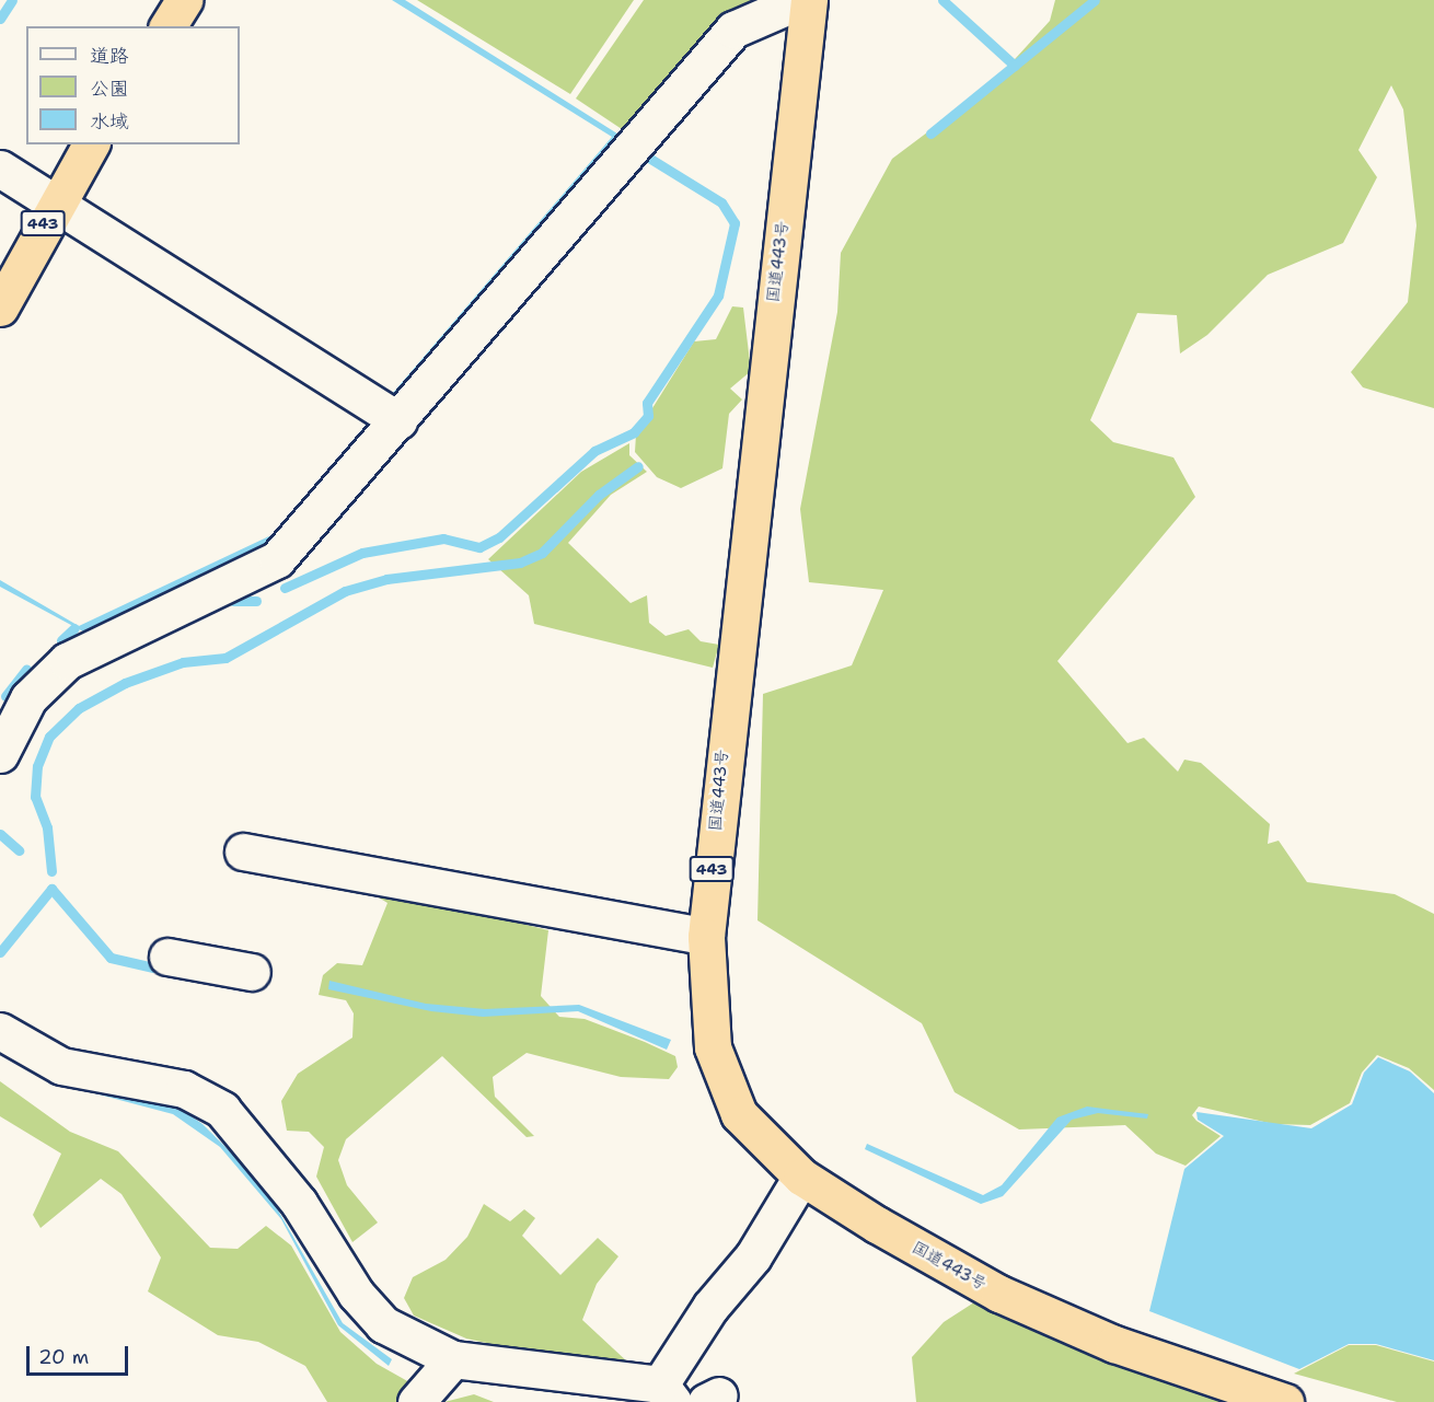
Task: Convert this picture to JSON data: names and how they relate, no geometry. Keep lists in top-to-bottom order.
{
  "streets": {
    "highway": ["443", "国道443号"]
  },
  "legend": ["道路", "公園", "水域"],
  "scale_bar": "20 m"
}
